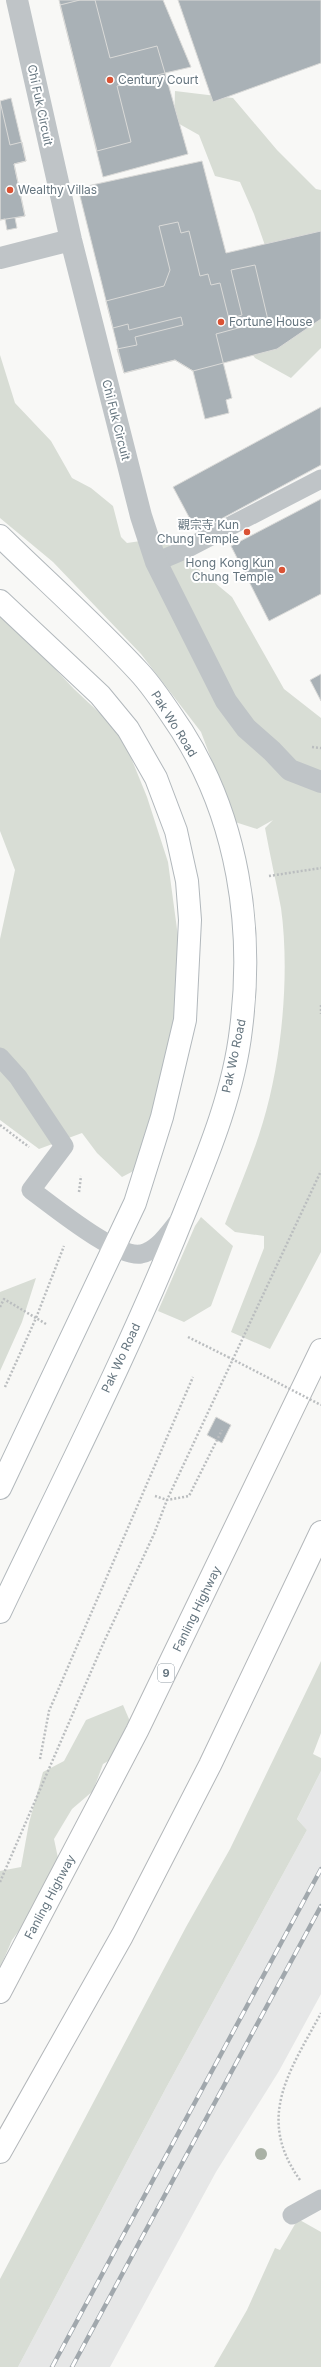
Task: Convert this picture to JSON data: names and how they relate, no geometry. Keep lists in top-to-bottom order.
{
  "streets": {
    "main road": ["Pak Wo Road", "Fanling Highway", "9"],
    "street": ["Chi Fuk Circuit"]
  },
  "places": [
    "Century Court",
    "Wealthy Villas",
    "Fortune House",
    "觀宗寺 Kun Chung Temple",
    "Hong Kong Kun Chung Temple"
  ]
}
